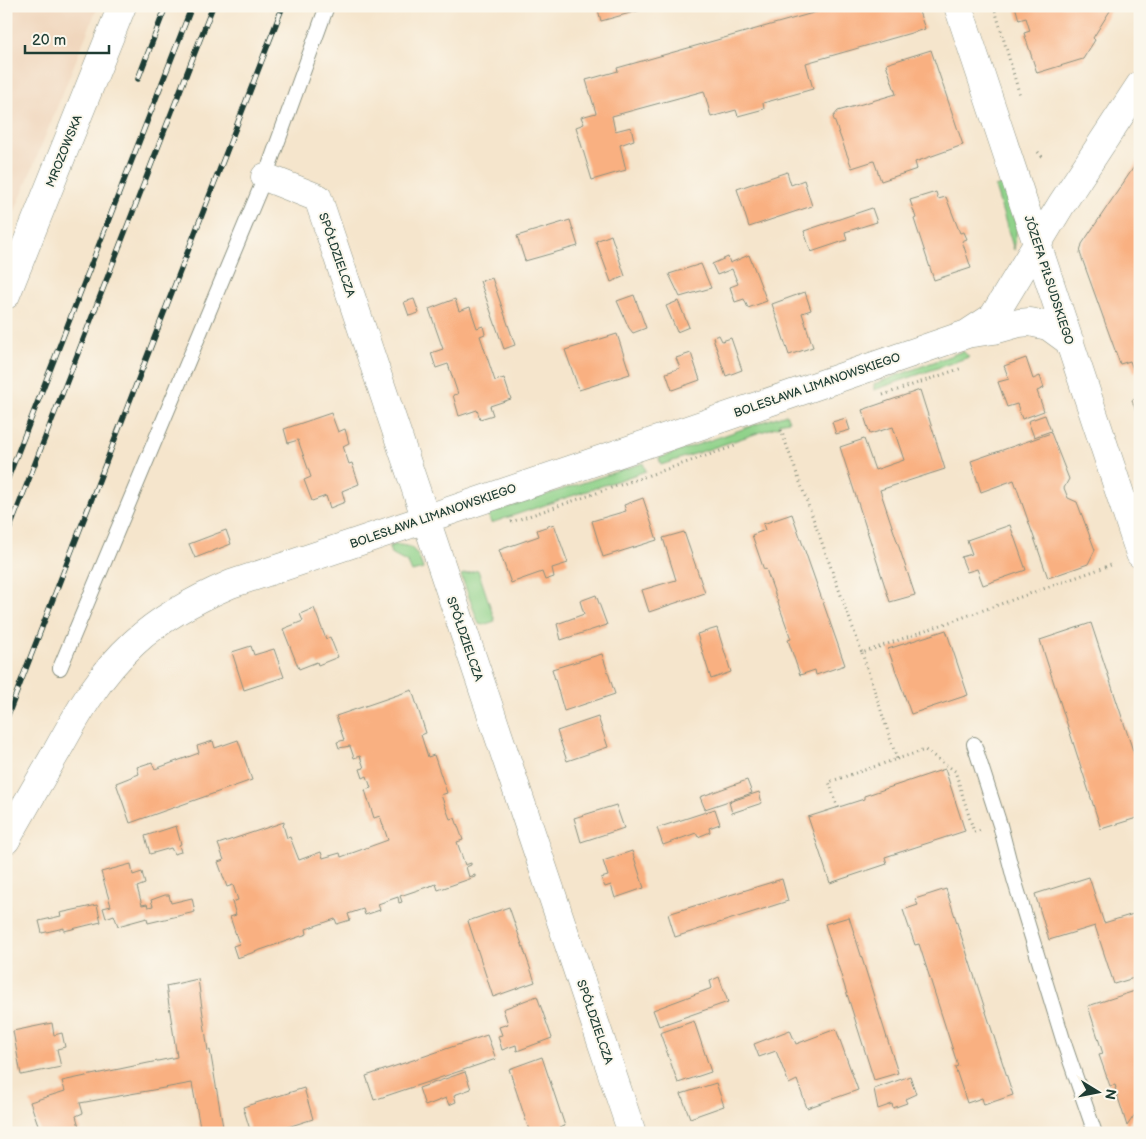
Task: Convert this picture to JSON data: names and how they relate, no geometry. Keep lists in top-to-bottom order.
{
  "streets": {
    "street": [
      "MROZOWSKA",
      "SPÓŁDZIELCZA",
      "JÓZEFA PIŁSUDSKIEGO",
      "BOLESŁAWA LIMANOWSKIEGO"
    ]
  },
  "crossings": [
    ["SPÓŁDZIELCZA", "BOLESŁAWA LIMANOWSKIEGO"],
    ["JÓZEFA PIŁSUDSKIEGO", "BOLESŁAWA LIMANOWSKIEGO"]
  ],
  "scale_bar": "20 m",
  "north": "right"
}
